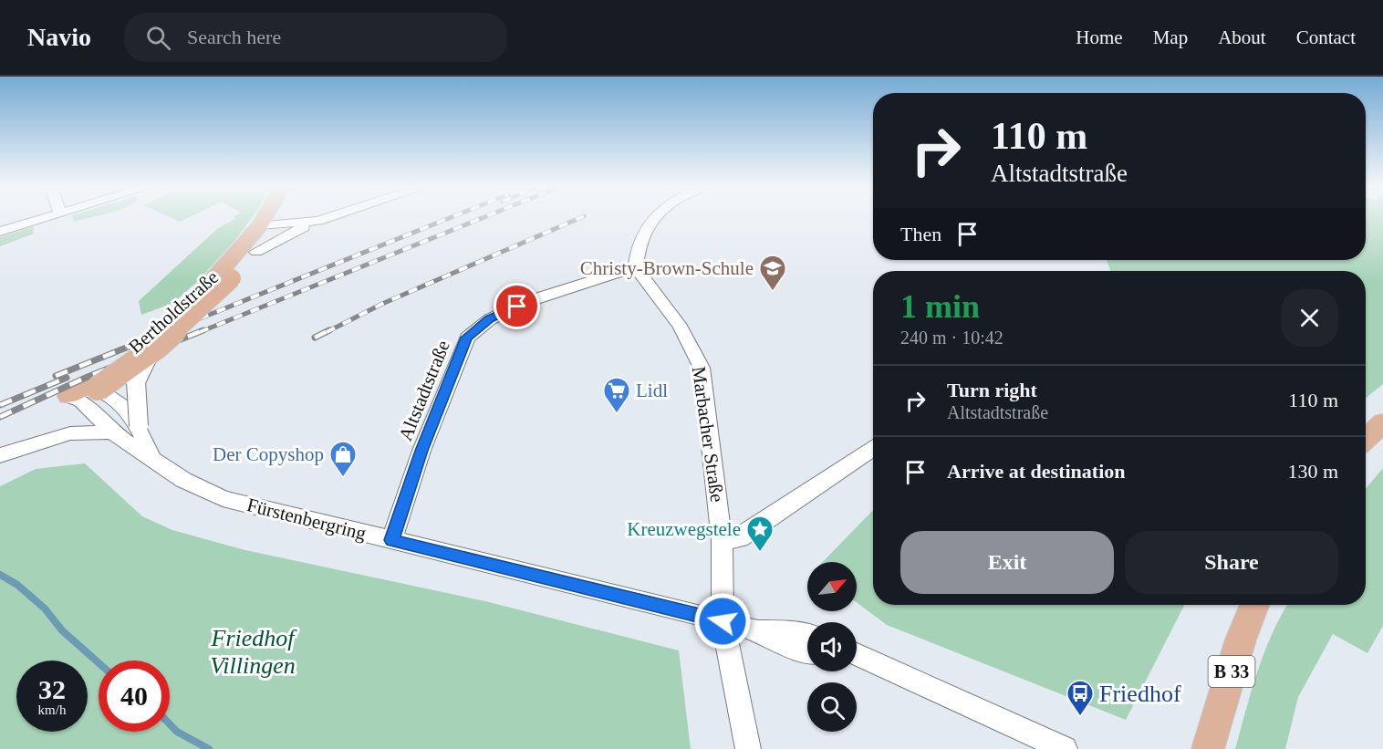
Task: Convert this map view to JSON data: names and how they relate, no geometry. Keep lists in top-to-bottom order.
{
  "streets": {
    "main road": ["Bertholdstraße", "B 33"],
    "street": ["Altstadtstraße", "Marbacher Straße", "Fürstenbergring"]
  },
  "crossings": [
    ["Bertholdstraße", "Fürstenbergring"],
    ["Altstadtstraße", "Marbacher Straße"],
    ["Altstadtstraße", "Fürstenbergring"],
    ["Marbacher Straße", "Fürstenbergring"]
  ],
  "parks": ["Friedhof Villingen"],
  "places": {
    "school or university": ["Christy-Brown-Schule"],
    "supermarket": ["Lidl"],
    "shop": ["Der Copyshop"],
    "place": ["Kreuzwegstele"],
    "bus stop": ["Friedhof"]
  },
  "north": "top right",
  "page": {
    "header": "Navio",
    "search": "Search here",
    "nav": [
      "Home",
      "Map",
      "About",
      "Contact"
    ],
    "turn": ["110 m", "Altstadtstraße"],
    "then": "Then",
    "heading": ["1 min", "240 m · 10:42"],
    "list": [
      {
        "name": "Turn right",
        "note": "Altstadtstraße",
        "value": "110 m"
      },
      {
        "name": "Arrive at destination",
        "value": "130 m"
      }
    ],
    "buttons": ["Exit", "Share"],
    "speed": "32 km/h",
    "limit": "40"
  }
}
